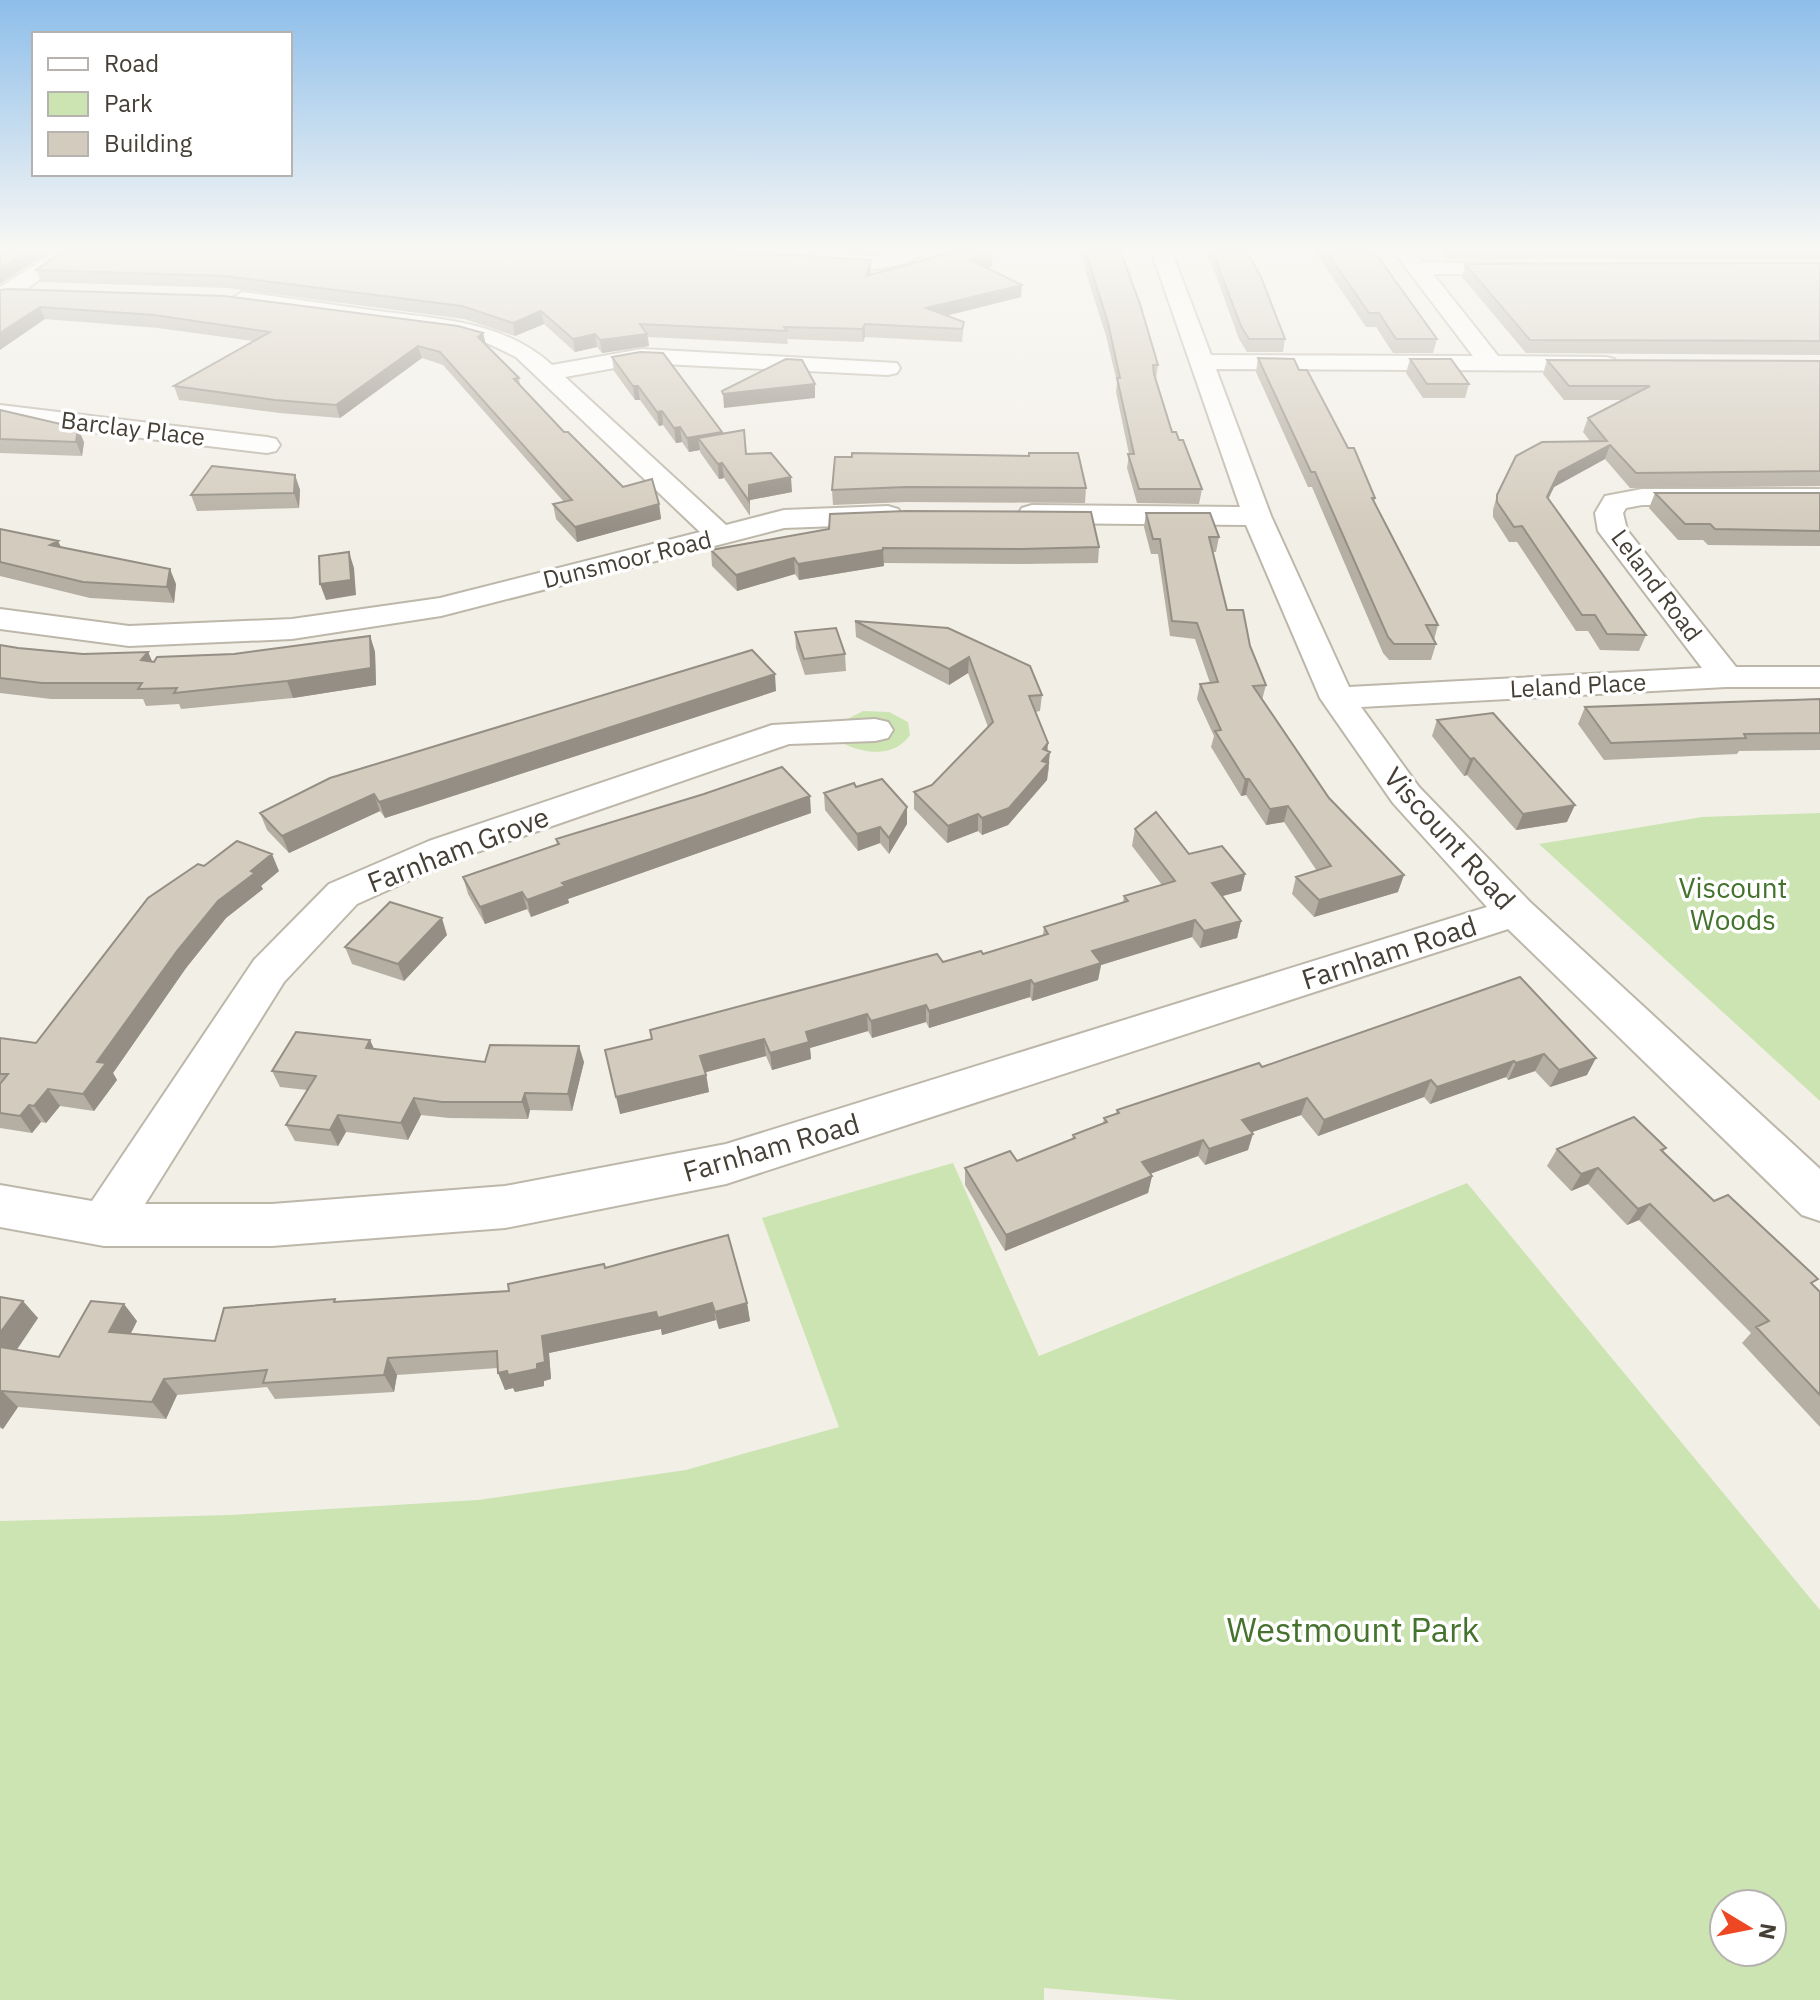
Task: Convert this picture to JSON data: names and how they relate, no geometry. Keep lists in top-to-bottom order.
{
  "streets": {
    "street": [
      "Barclay Place",
      "Dunsmoor Road",
      "Leland Road",
      "Leland Place",
      "Viscount Road",
      "Farnham Grove",
      "Farnham Road"
    ]
  },
  "crossings": [
    ["Leland Road", "Leland Place"],
    ["Leland Place", "Viscount Road"],
    ["Viscount Road", "Farnham Road"],
    ["Farnham Grove", "Farnham Road"]
  ],
  "parks": ["Viscount Woods", "Westmount Park"],
  "legend": ["Road", "Park", "Building"],
  "north": "right"
}
